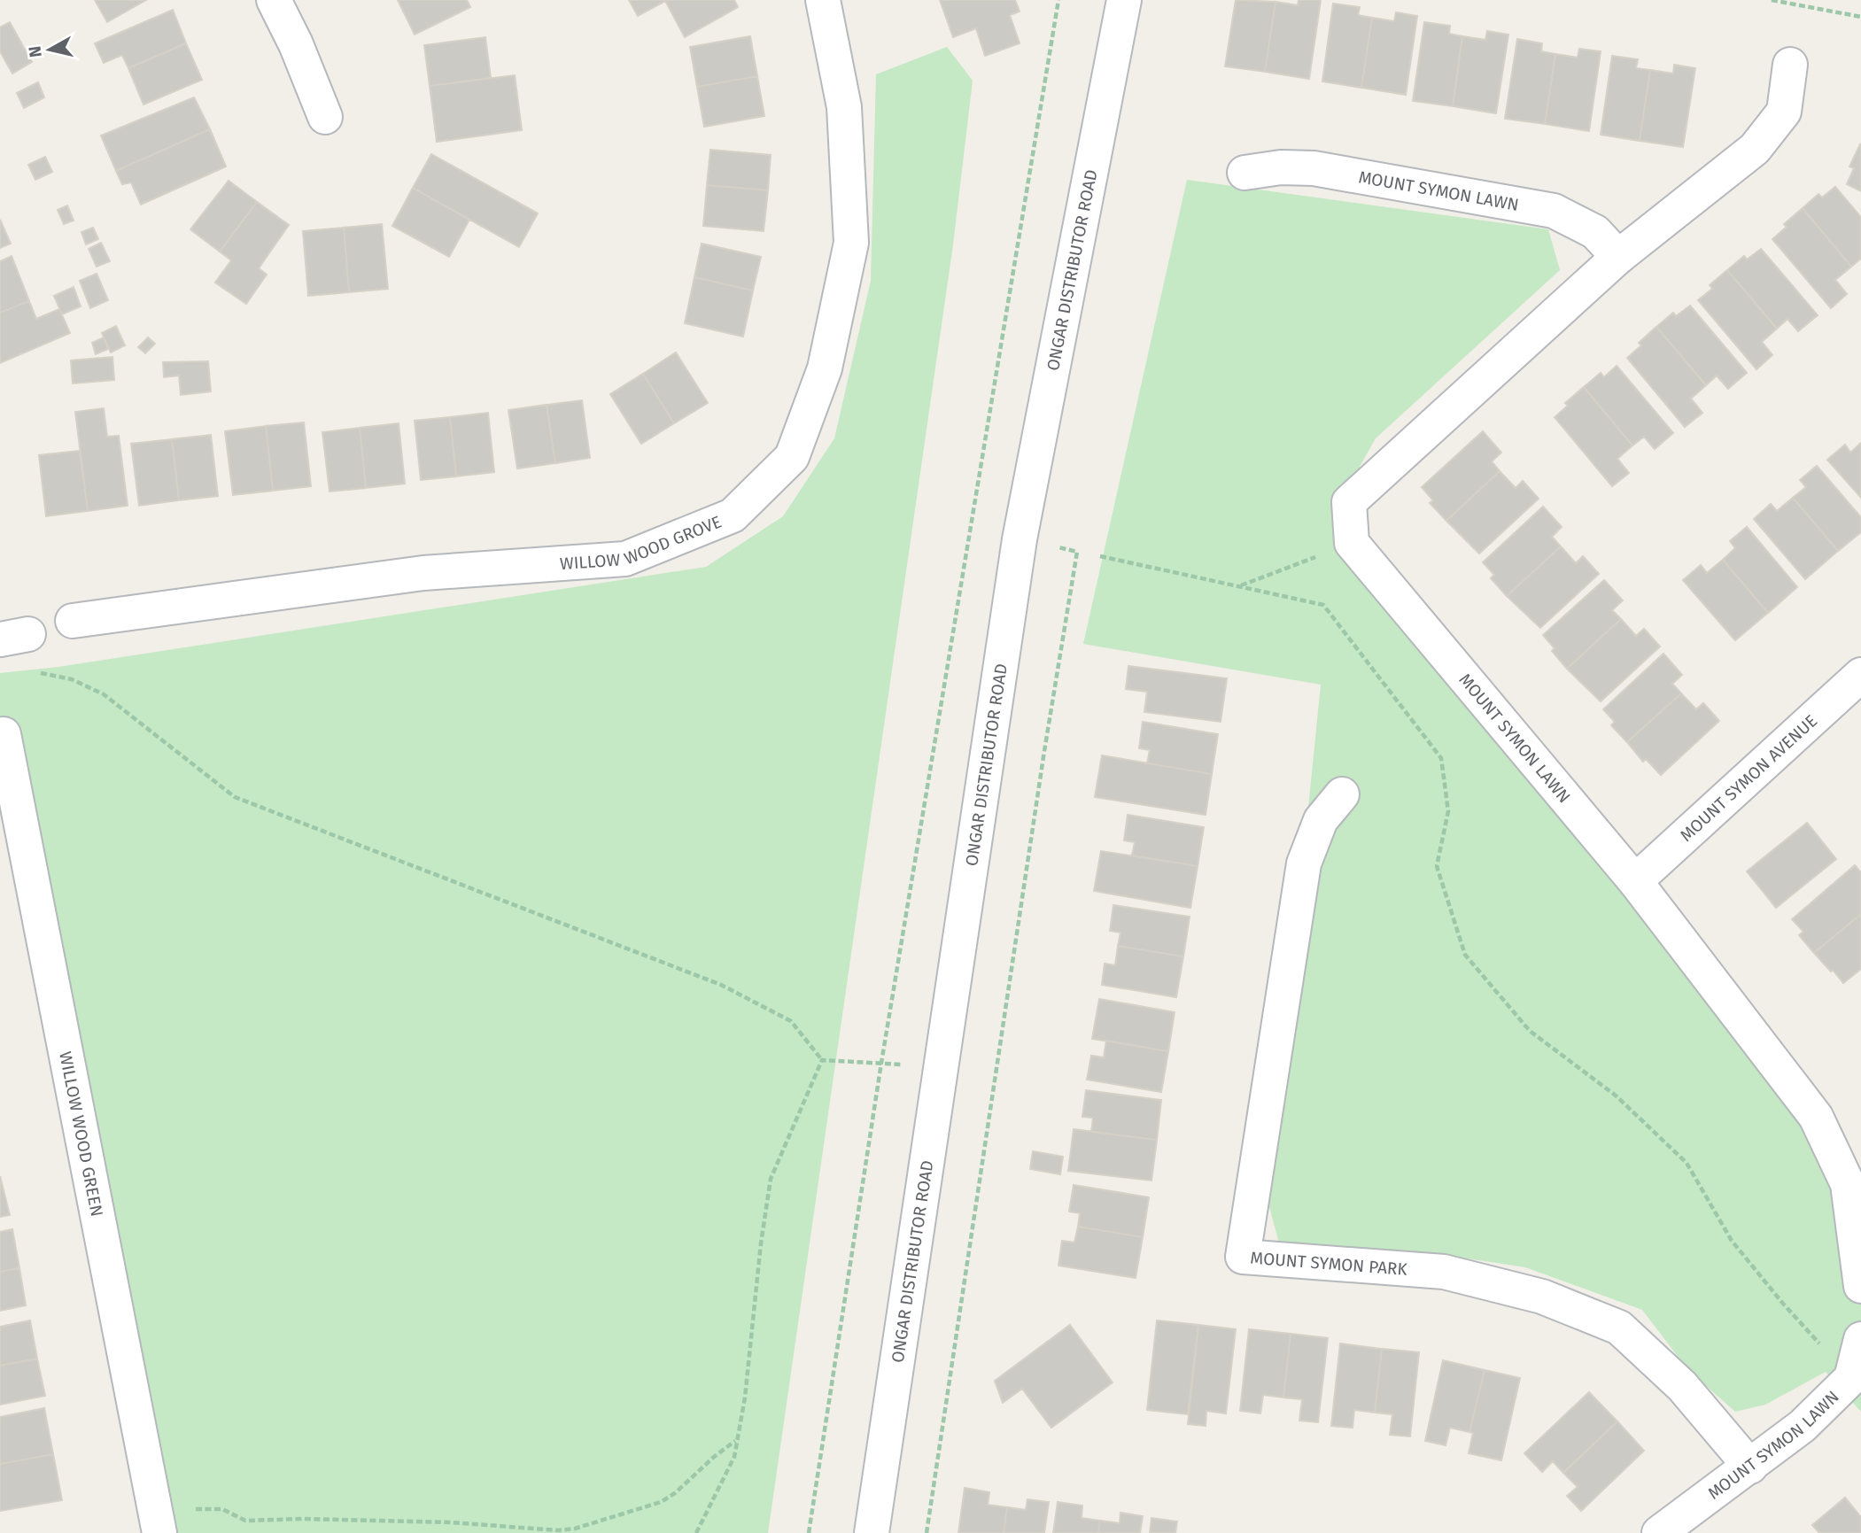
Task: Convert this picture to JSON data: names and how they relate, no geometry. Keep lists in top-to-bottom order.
{
  "streets": {
    "street": [
      "MOUNT SYMON LAWN",
      "ONGAR DISTRIBUTOR ROAD",
      "WILLOW WOOD GROVE",
      "MOUNT SYMON AVENUE",
      "WILLOW WOOD GREEN",
      "MOUNT SYMON PARK"
    ]
  },
  "crossings": [
    ["MOUNT SYMON LAWN", "MOUNT SYMON AVENUE"],
    ["MOUNT SYMON LAWN", "MOUNT SYMON PARK"]
  ],
  "north": "left"
}
